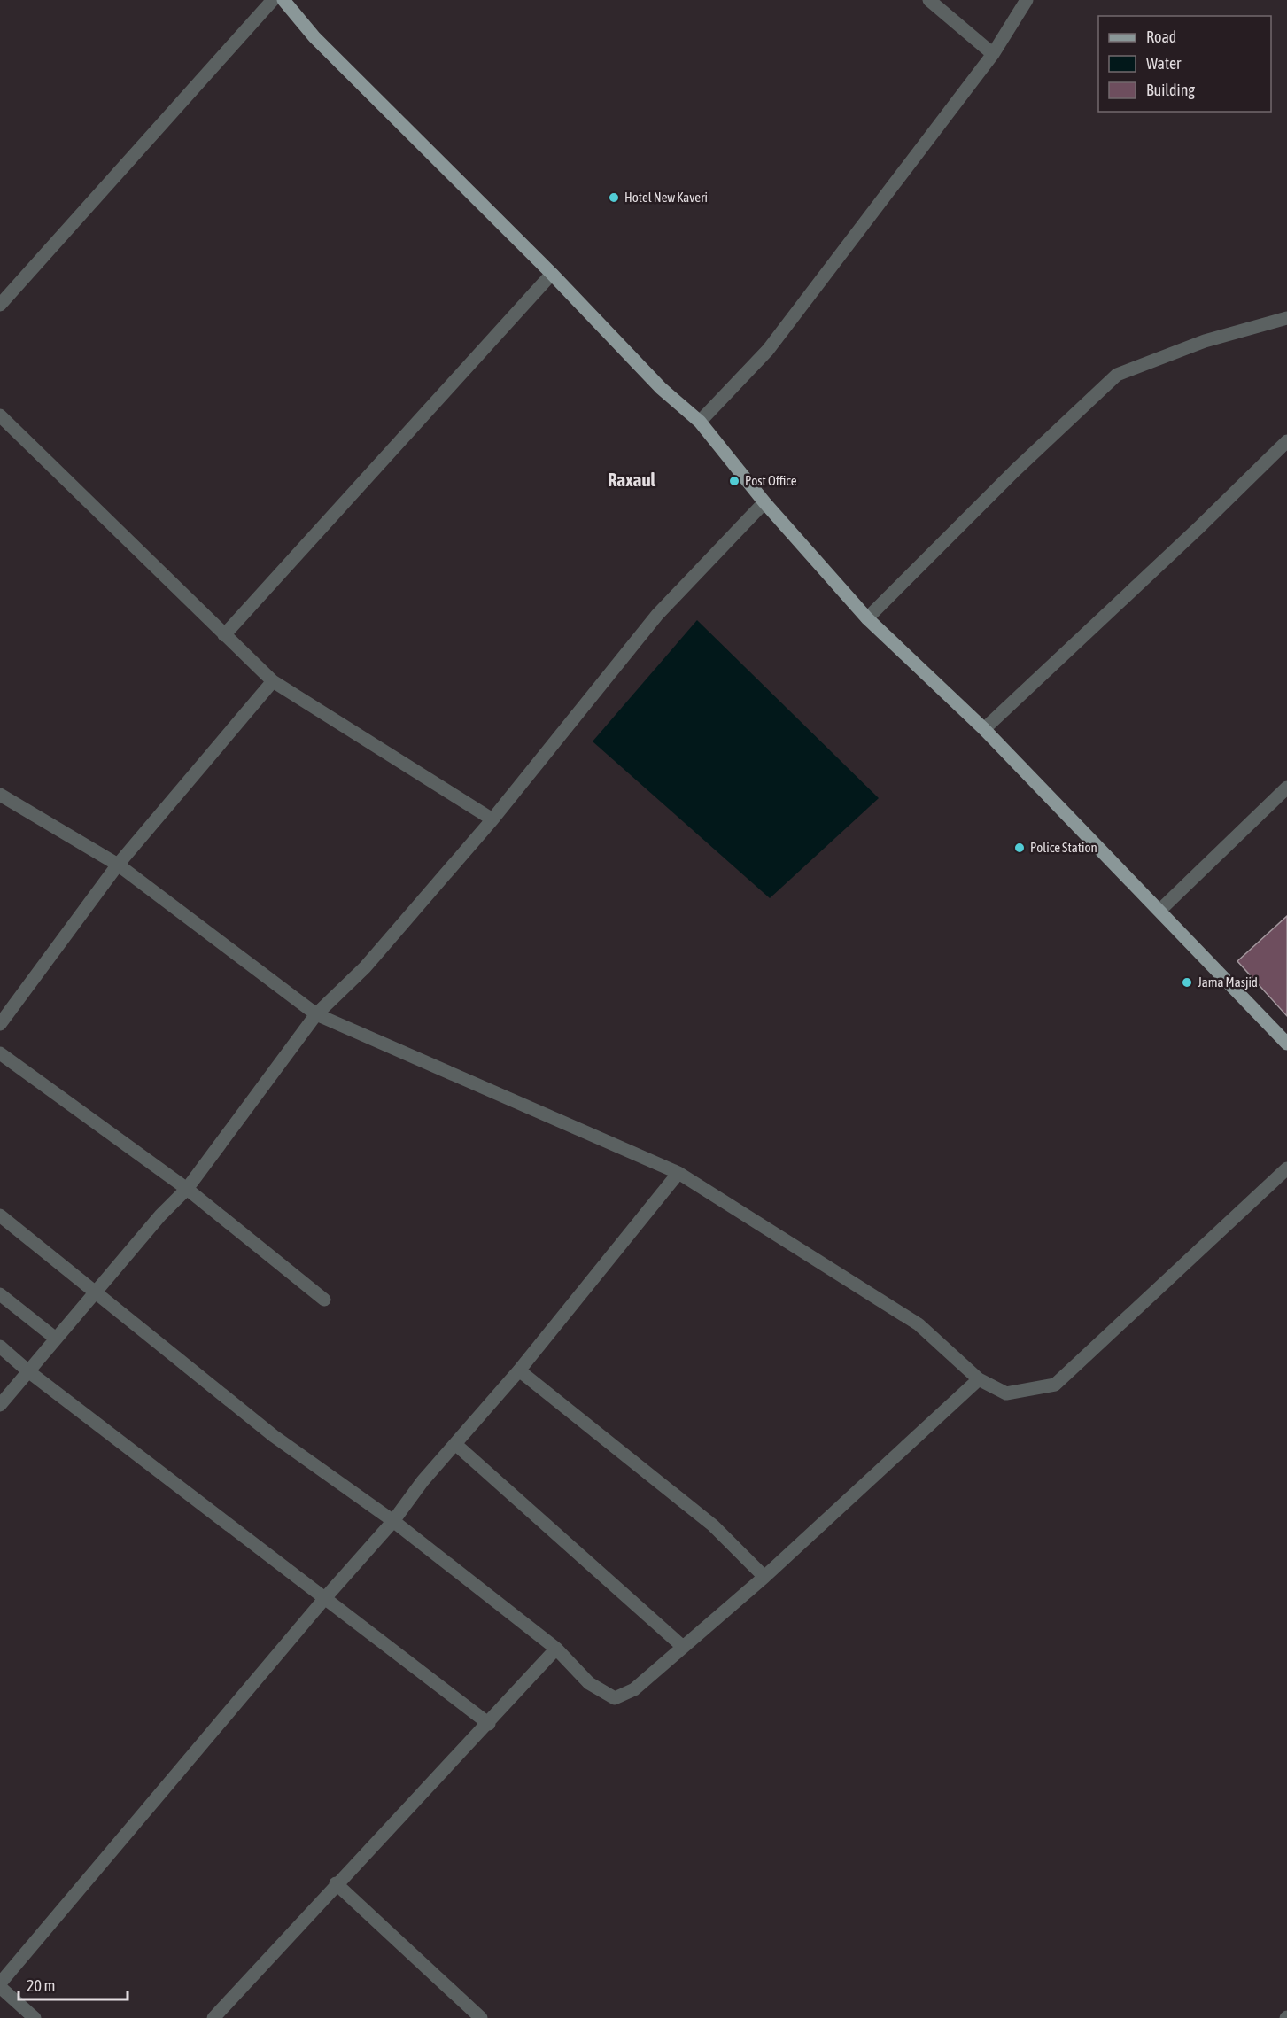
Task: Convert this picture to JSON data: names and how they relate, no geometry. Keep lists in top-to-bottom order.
{
  "districts": ["Raxaul"],
  "places": [
    "Hotel New Kaveri",
    "Post Office",
    "Police Station",
    "Jama Masjid"
  ],
  "legend": ["Road", "Water", "Building"],
  "scale_bar": "20 m"
}
